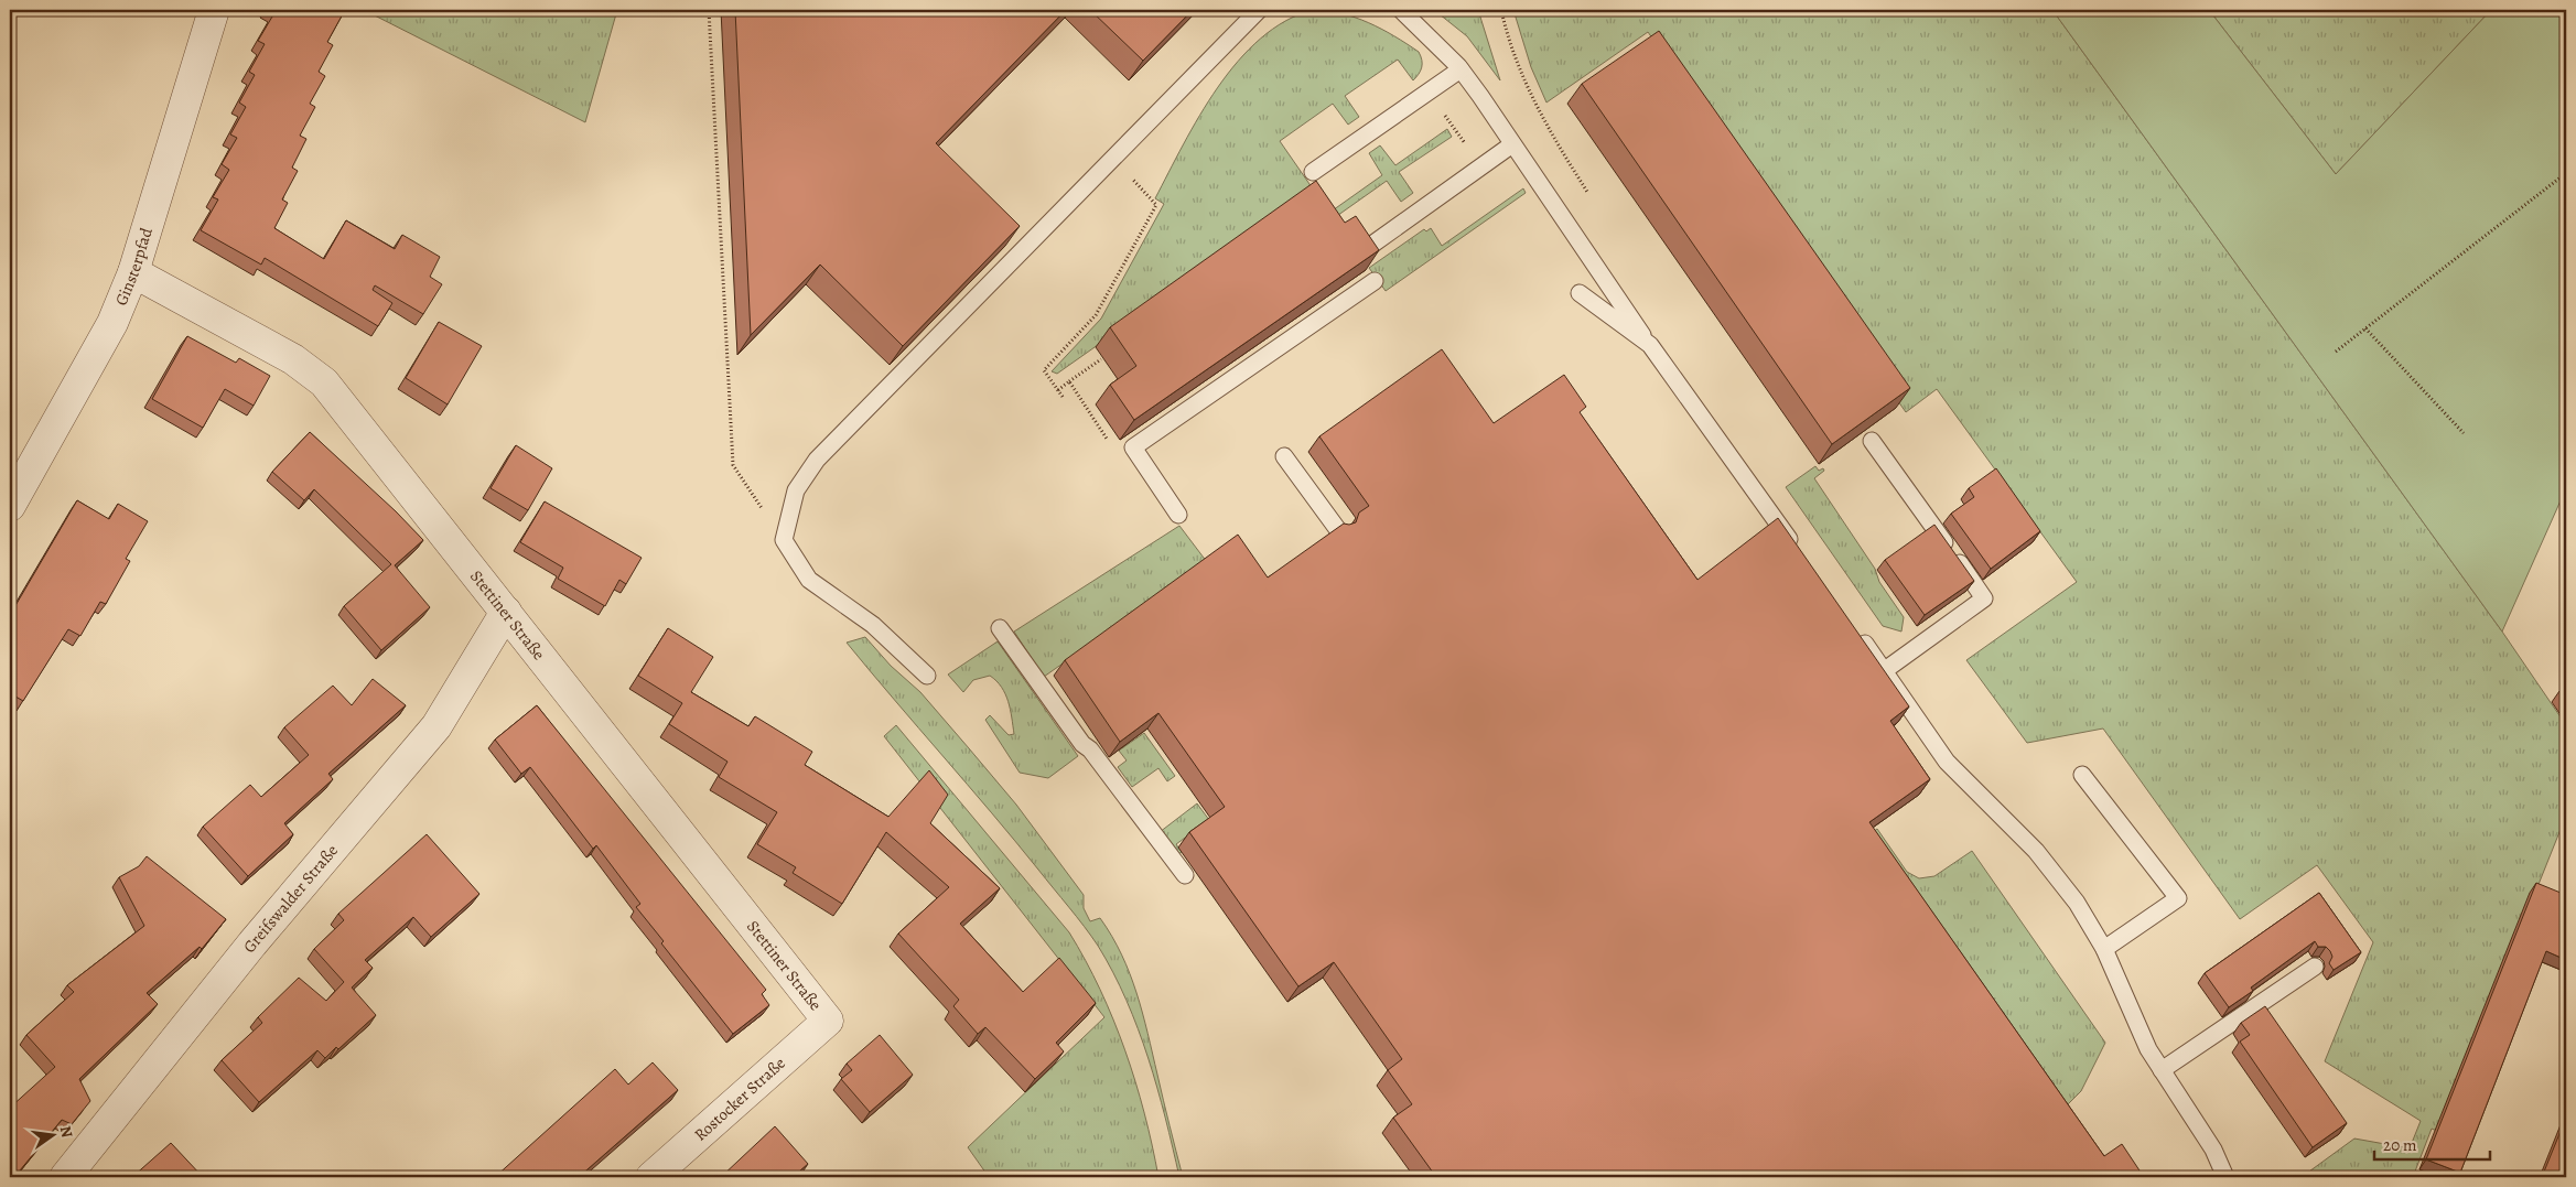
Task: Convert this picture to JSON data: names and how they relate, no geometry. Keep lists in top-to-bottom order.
{
  "streets": {
    "street": [
      "Ginsterpfad",
      "Stettiner Straße",
      "Greifswalder Straße",
      "Rostocker Straße"
    ]
  },
  "crossings": [
    ["Ginsterpfad", "Stettiner Straße"],
    ["Stettiner Straße", "Greifswalder Straße"],
    ["Stettiner Straße", "Rostocker Straße"]
  ],
  "scale_bar": "20 m",
  "north": "right"
}
